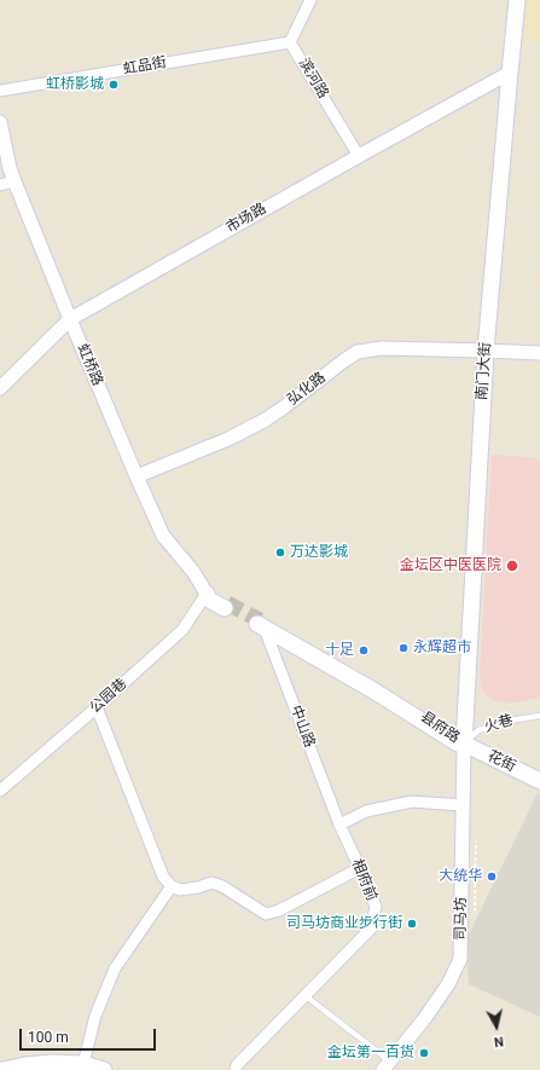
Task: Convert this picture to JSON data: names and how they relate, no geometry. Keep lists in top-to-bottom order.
{
  "streets": {
    "main road": ["南门大街", "县府路", "花街"],
    "street": [
      "虹品街",
      "滨河路",
      "市场路",
      "虹桥路",
      "弘化路",
      "公园巷",
      "中山路",
      "相府前",
      "司马坊"
    ],
    "lane": ["火巷"]
  },
  "crossings": [
    ["虹品街", "滨河路"],
    ["滨河路", "市场路"],
    ["市场路", "虹桥路"],
    ["市场路", "南门大街"],
    ["虹桥路", "弘化路"],
    ["虹桥路", "公园巷"],
    ["南门大街", "弘化路"],
    ["南门大街", "火巷"],
    ["南门大街", "县府路"],
    ["南门大街", "花街"],
    ["南门大街", "司马坊"],
    ["火巷", "县府路"],
    ["火巷", "花街"],
    ["火巷", "司马坊"],
    ["中山路", "县府路"],
    ["中山路", "相府前"],
    ["县府路", "花街"],
    ["县府路", "司马坊"],
    ["花街", "司马坊"]
  ],
  "places": [
    "虹桥影城",
    "万达影城",
    "金坛区中医医院",
    "永辉超市",
    "十足",
    "大统华",
    "司马坊商业步行街",
    "金坛第一百货"
  ],
  "scale_bar": "100 m",
  "north": "bottom"
}
